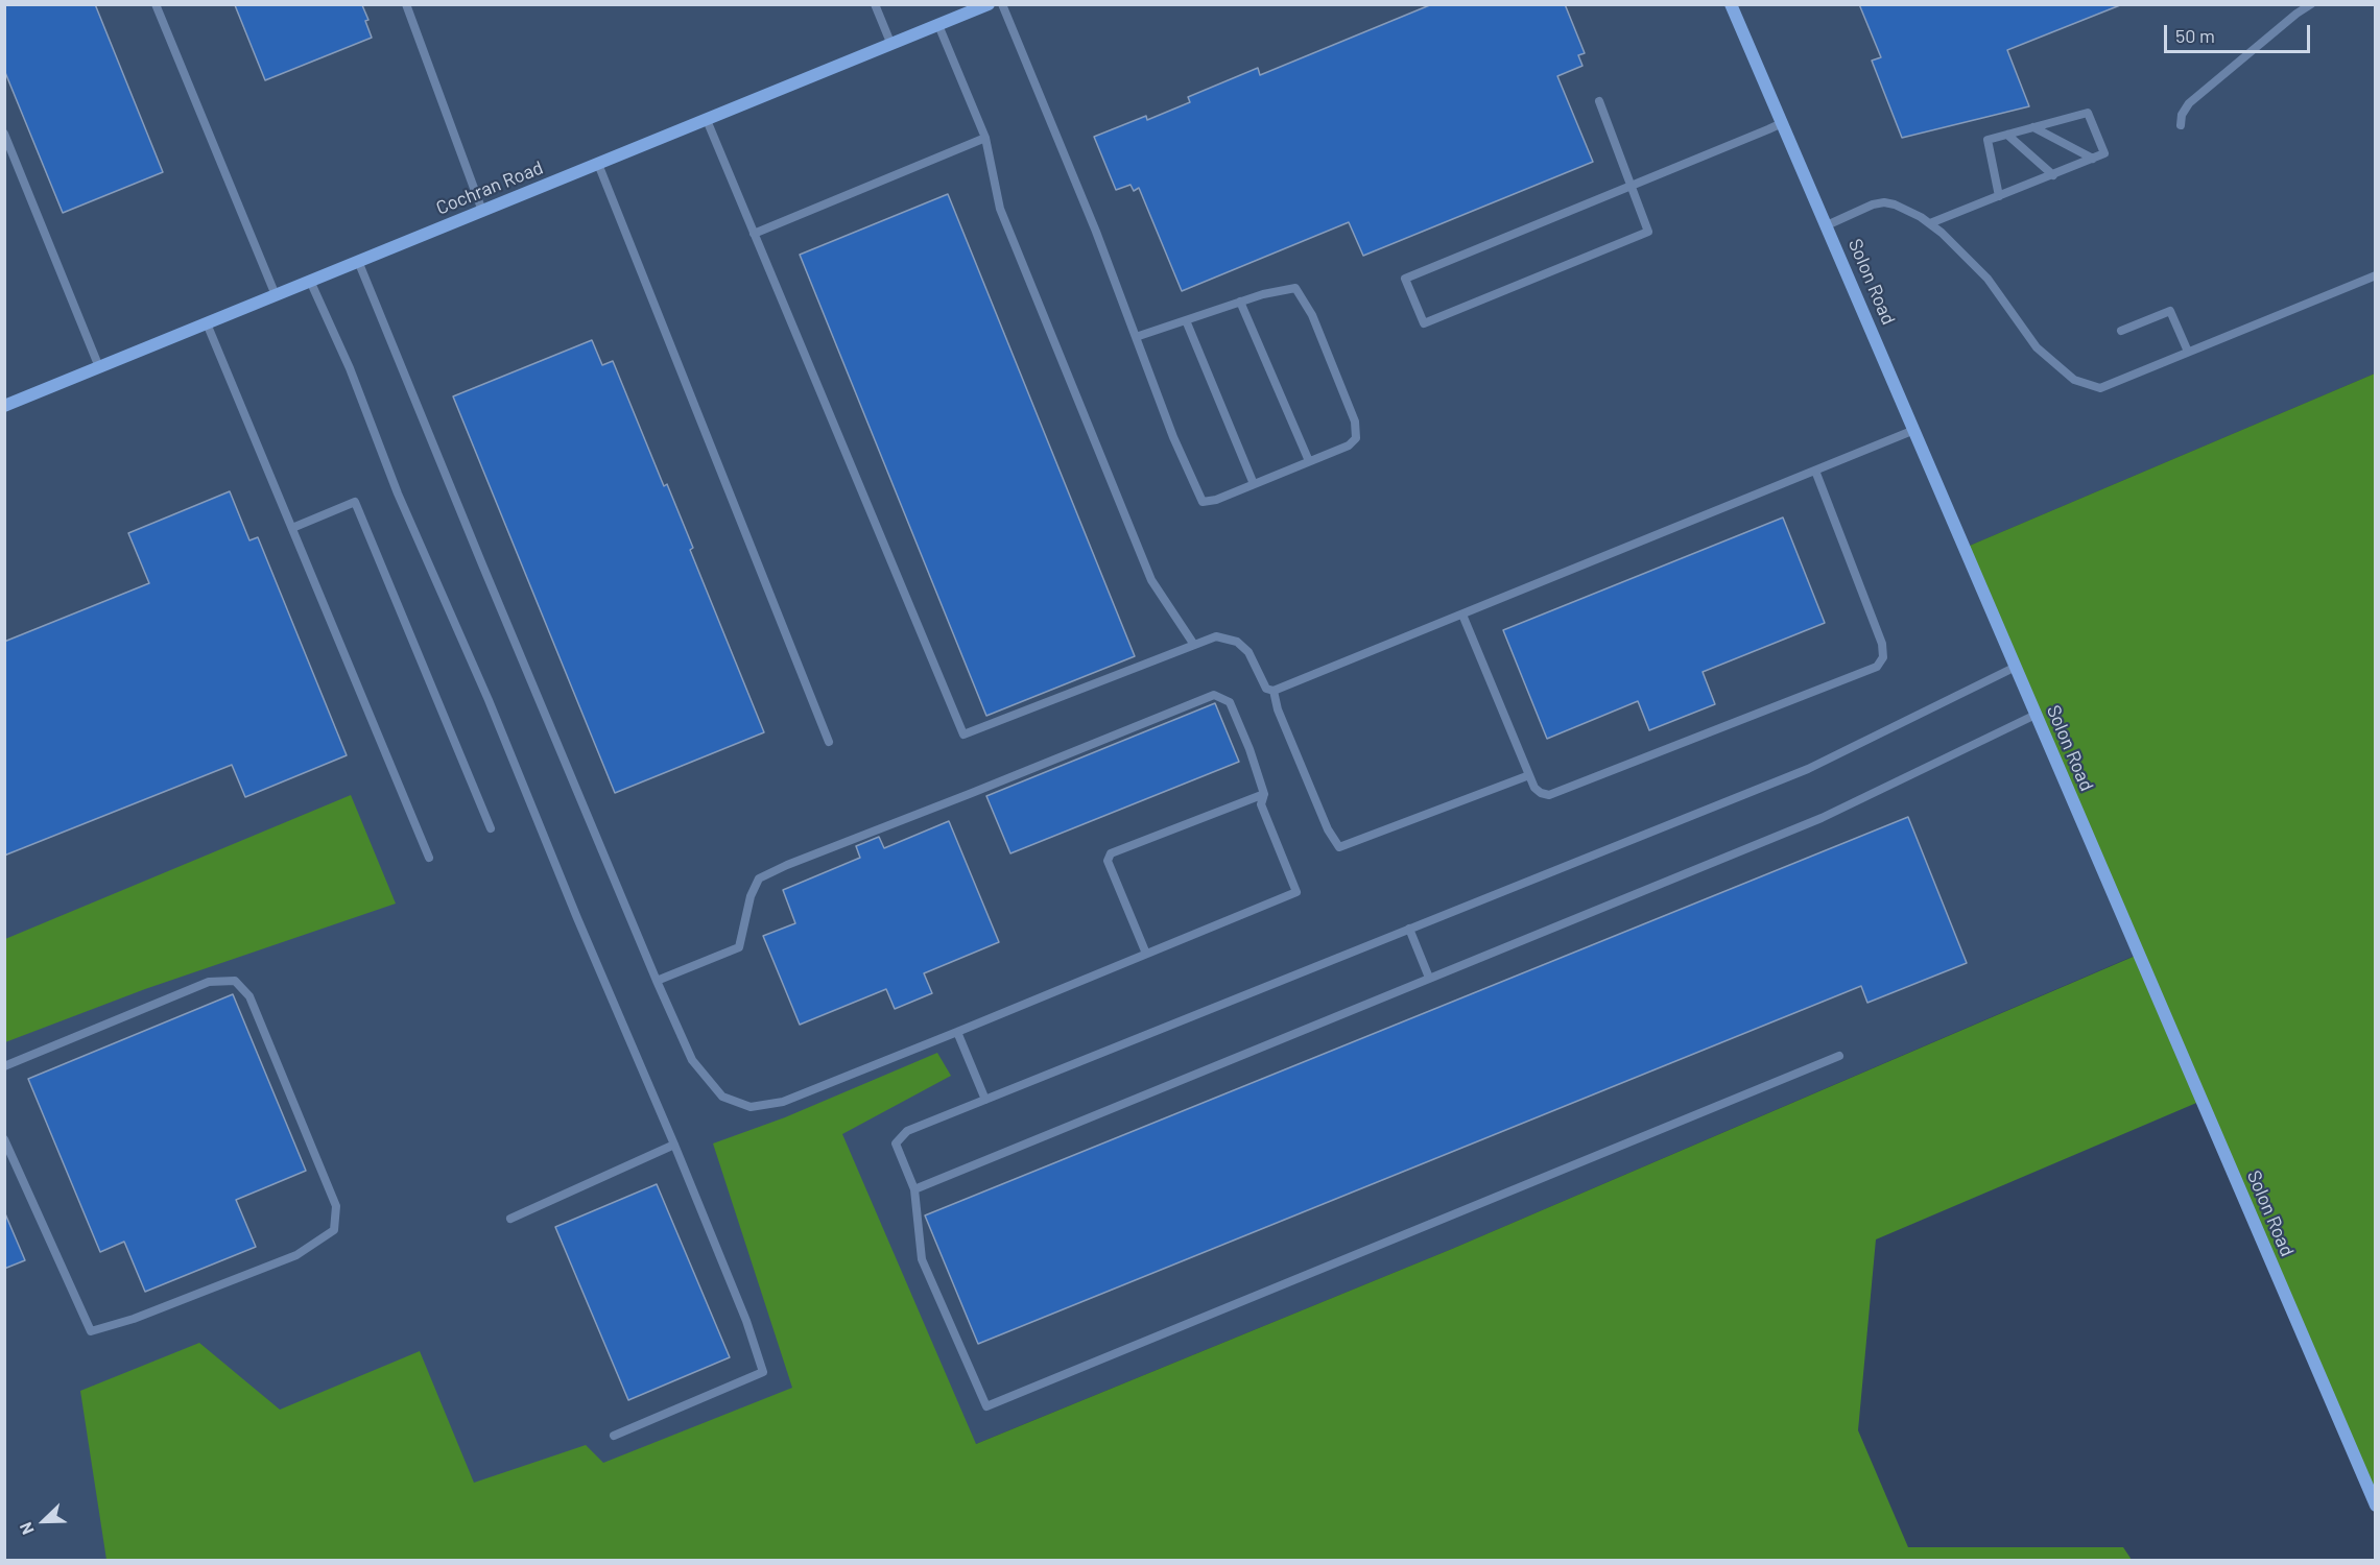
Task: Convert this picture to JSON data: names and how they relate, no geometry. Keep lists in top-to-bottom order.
{
  "streets": {
    "street": ["Cochran Road", "Solon Road"]
  },
  "scale_bar": "50 m",
  "north": "bottom left"
}
